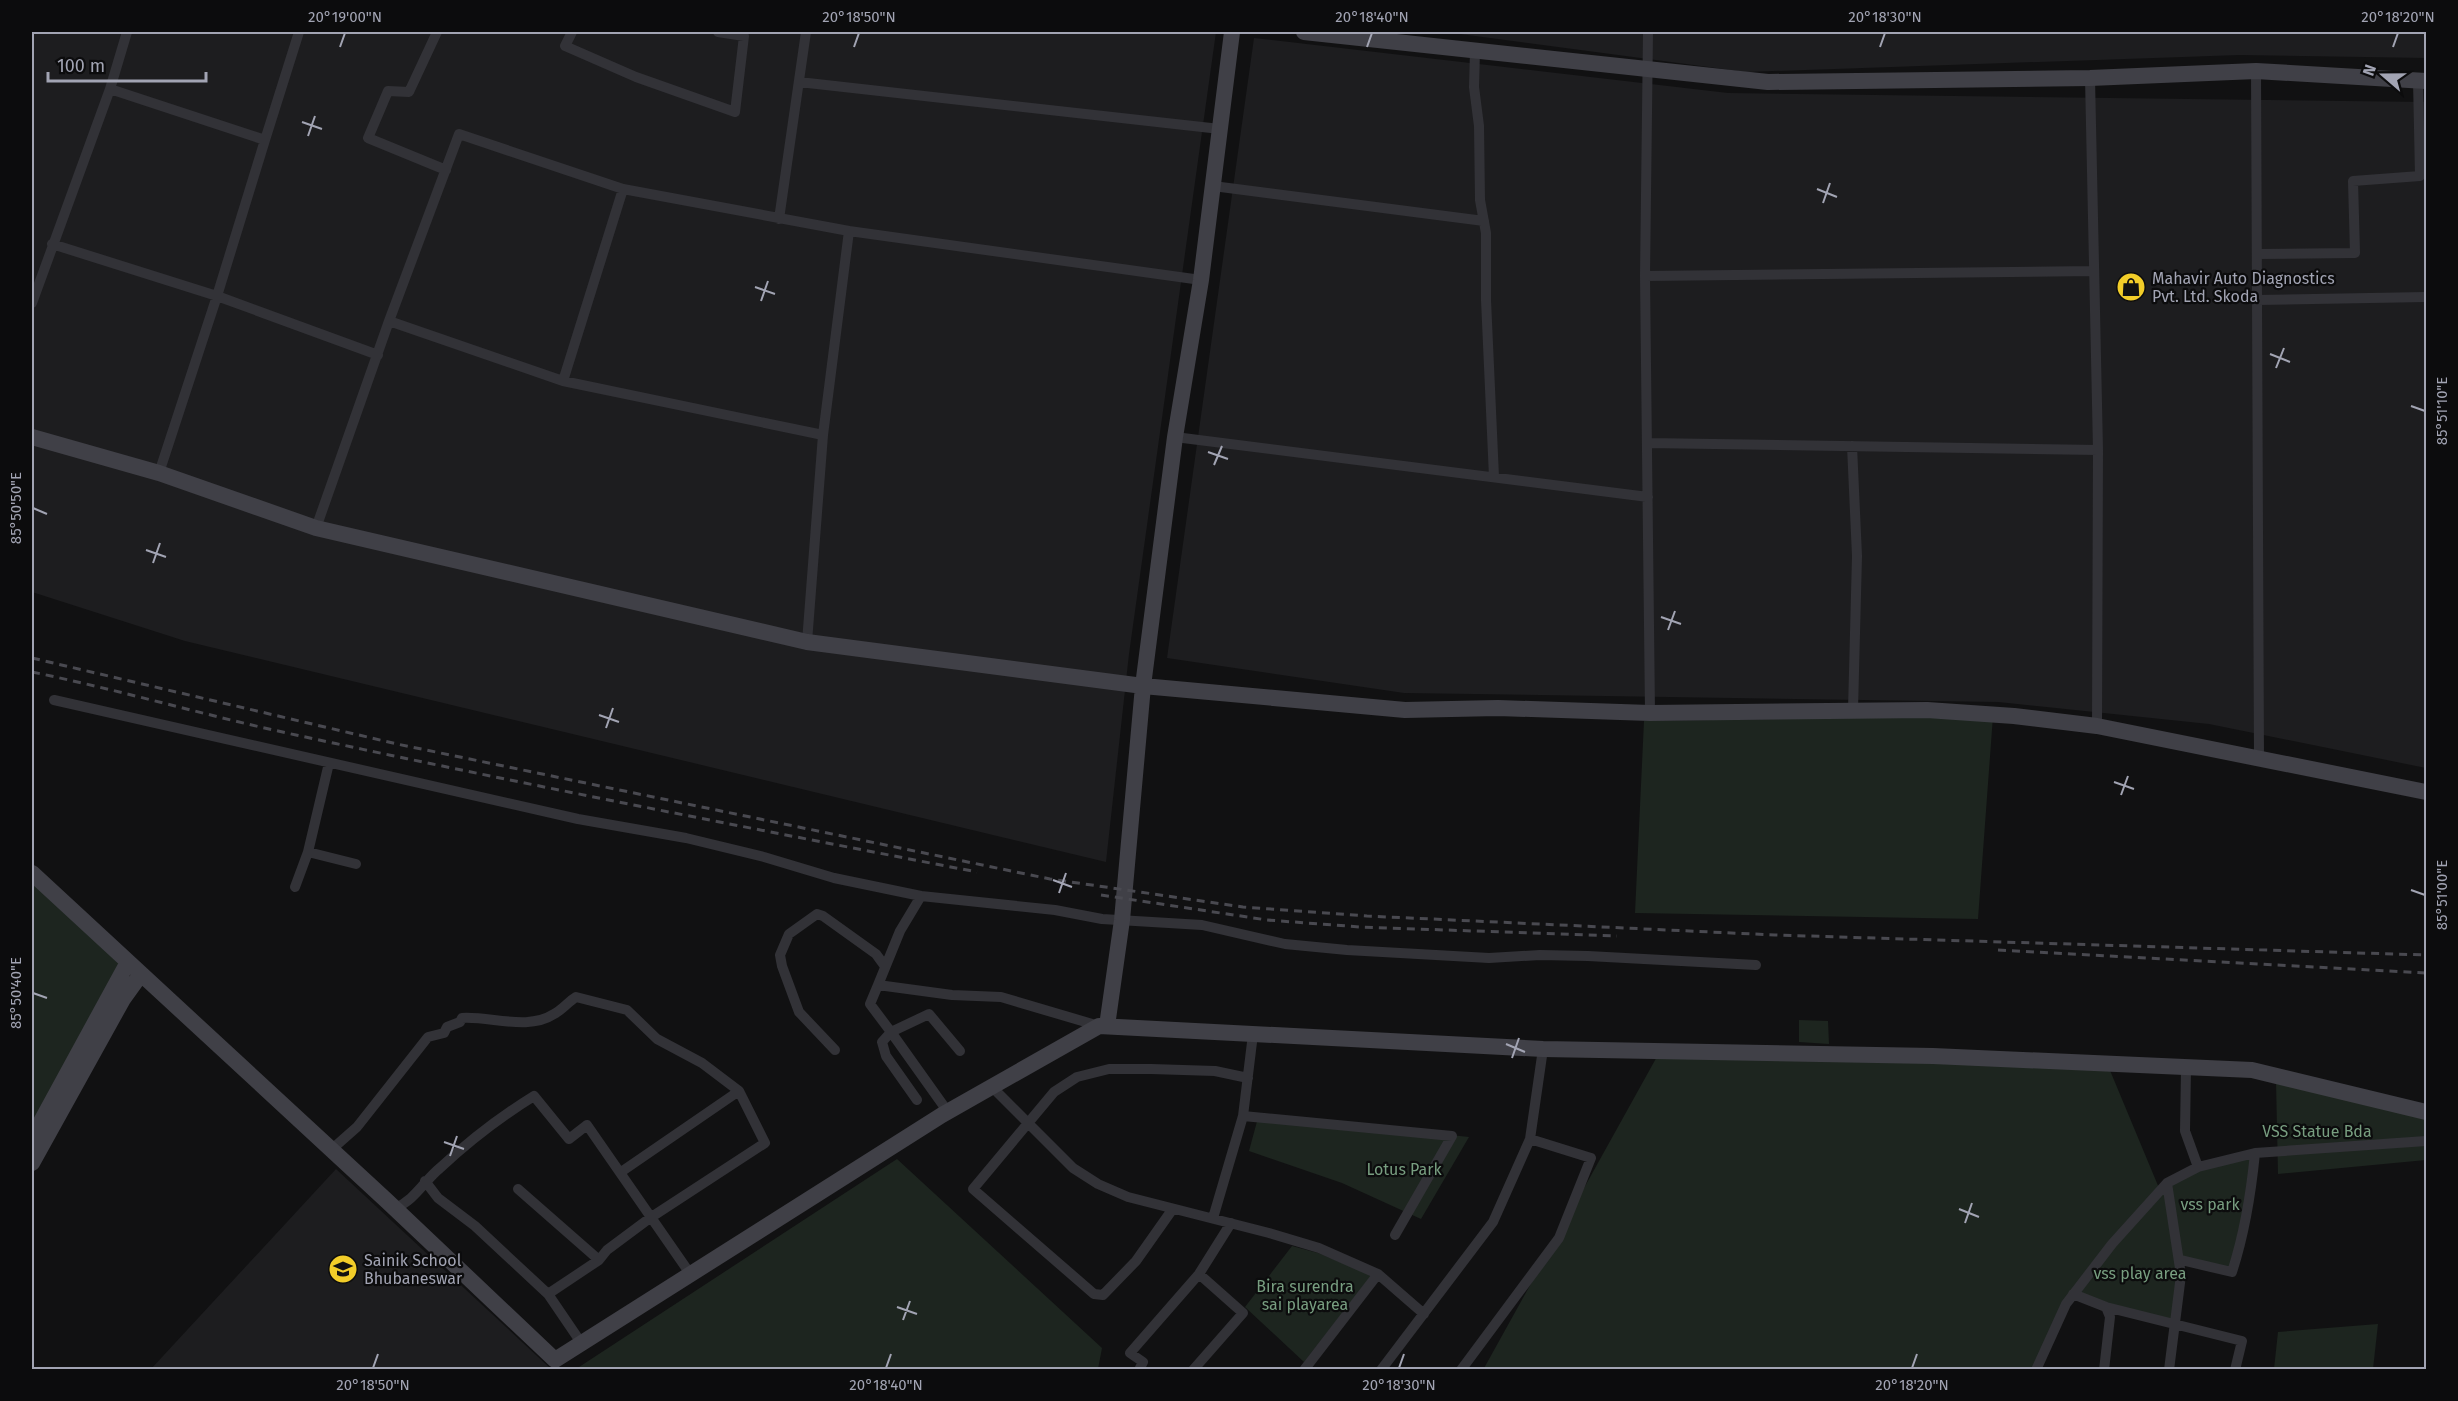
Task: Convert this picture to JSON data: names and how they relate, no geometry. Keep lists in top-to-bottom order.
{
  "parks": [
    "VSS Statue Bda",
    "Lotus Park",
    "vss park",
    "vss play area",
    "Bira surendra sai playarea"
  ],
  "places": {
    "shop": ["Mahavir Auto Diagnostics Pvt. Ltd. Skoda"],
    "school or university": ["Sainik School Bhubaneswar"]
  },
  "scale_bar": "100 m",
  "north": "left",
  "coordinates": [
    "20°19'00\"N",
    "20°18'50\"N",
    "20°18'40\"N",
    "20°18'30\"N",
    "20°18'20\"N",
    "85°51'10\"E",
    "85°50'50\"E",
    "85°51'00\"E",
    "85°50'40\"E"
  ]
}
